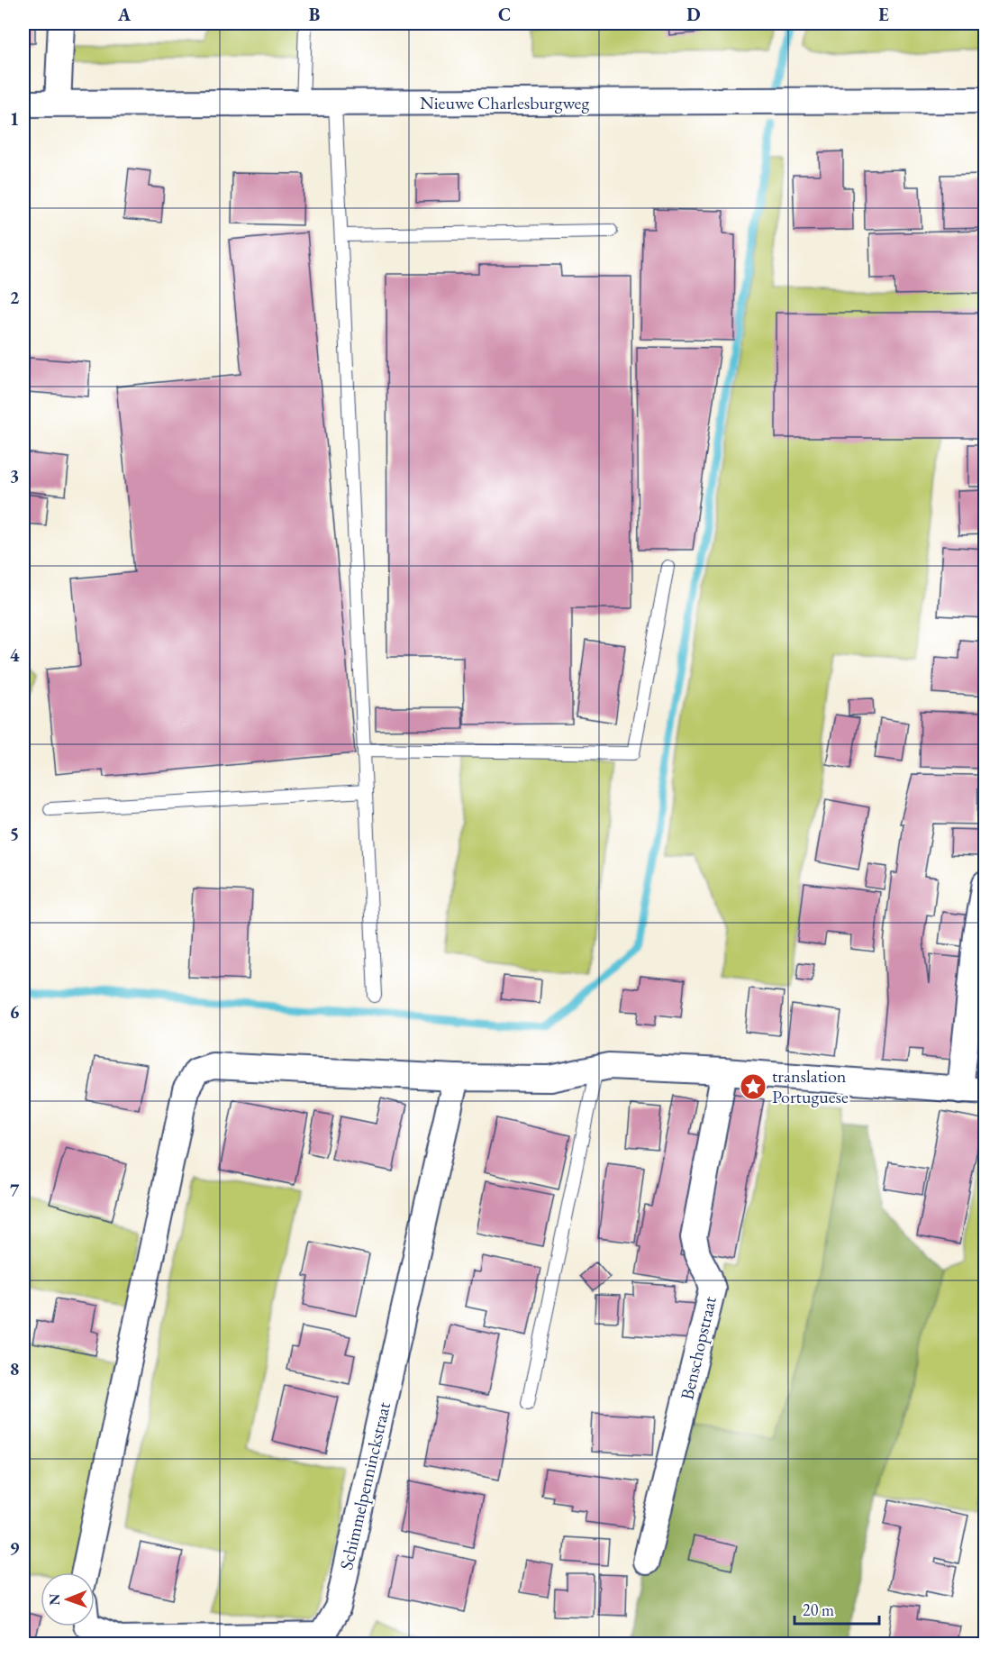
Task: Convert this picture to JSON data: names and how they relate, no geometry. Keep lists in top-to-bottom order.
{
  "streets": {
    "street": ["Nieuwe Charlesburgweg", "Benschopstraat", "Schimmelpenninckstraat"]
  },
  "places": {
    "place": ["translation Portuguese"]
  },
  "scale_bar": "20 m",
  "north": "left",
  "grid": {
    "columns": [
      "A",
      "B",
      "C",
      "D",
      "E"
    ],
    "rows": [
      "1",
      "2",
      "3",
      "4",
      "5",
      "6",
      "7",
      "8",
      "9"
    ]
  }
}
